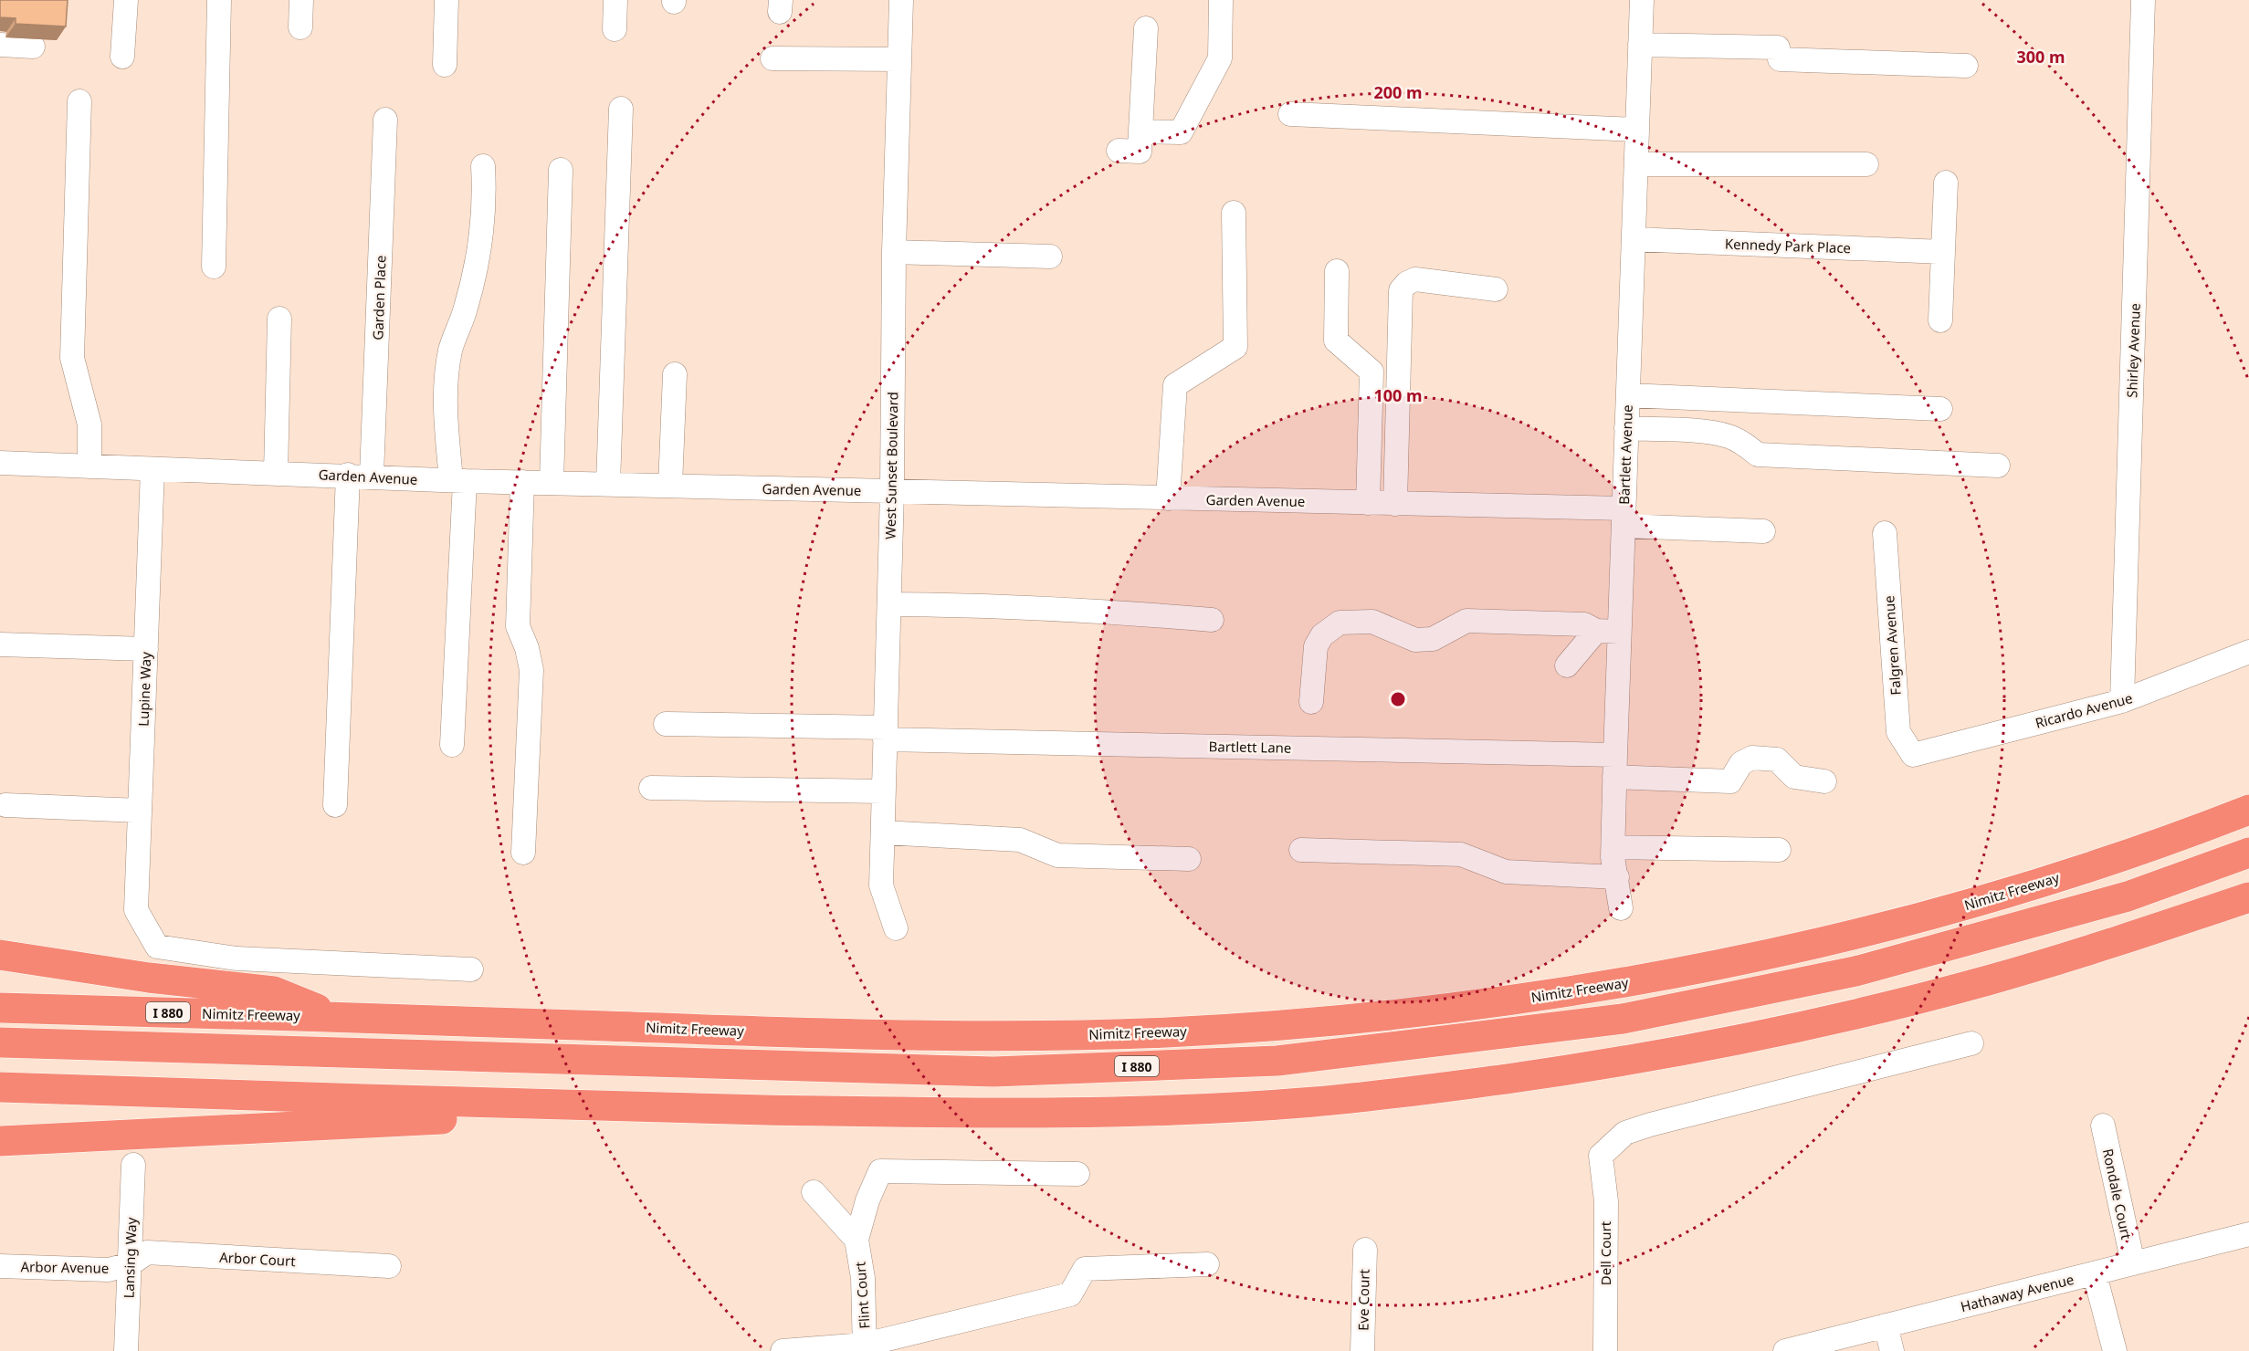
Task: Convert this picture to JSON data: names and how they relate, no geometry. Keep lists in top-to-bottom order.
{
  "streets": {
    "highway": ["Nimitz Freeway", "I 880"],
    "street": [
      "Kennedy Park Place",
      "Garden Place",
      "Shirley Avenue",
      "Bartlett Avenue",
      "West Sunset Boulevard",
      "Garden Avenue",
      "Falgren Avenue",
      "Lupine Way",
      "Ricardo Avenue",
      "Bartlett Lane",
      "Rondale Court",
      "Dell Court",
      "Lansing Way",
      "Arbor Court",
      "Arbor Avenue",
      "Hathaway Avenue",
      "Flint Court",
      "Eve Court"
    ]
  },
  "crossings": [
    ["Kennedy Park Place", "Bartlett Avenue"],
    ["Garden Place", "Garden Avenue"],
    ["Shirley Avenue", "Ricardo Avenue"],
    ["Bartlett Avenue", "Garden Avenue"],
    ["Bartlett Avenue", "Bartlett Lane"],
    ["West Sunset Boulevard", "Garden Avenue"],
    ["West Sunset Boulevard", "Bartlett Lane"],
    ["Garden Avenue", "Lupine Way"],
    ["Falgren Avenue", "Ricardo Avenue"],
    ["Rondale Court", "Hathaway Avenue"],
    ["Lansing Way", "Arbor Court"],
    ["Lansing Way", "Arbor Avenue"],
    ["Arbor Court", "Arbor Avenue"]
  ],
  "rings": ["300 m", "200 m", "100 m"]
}
